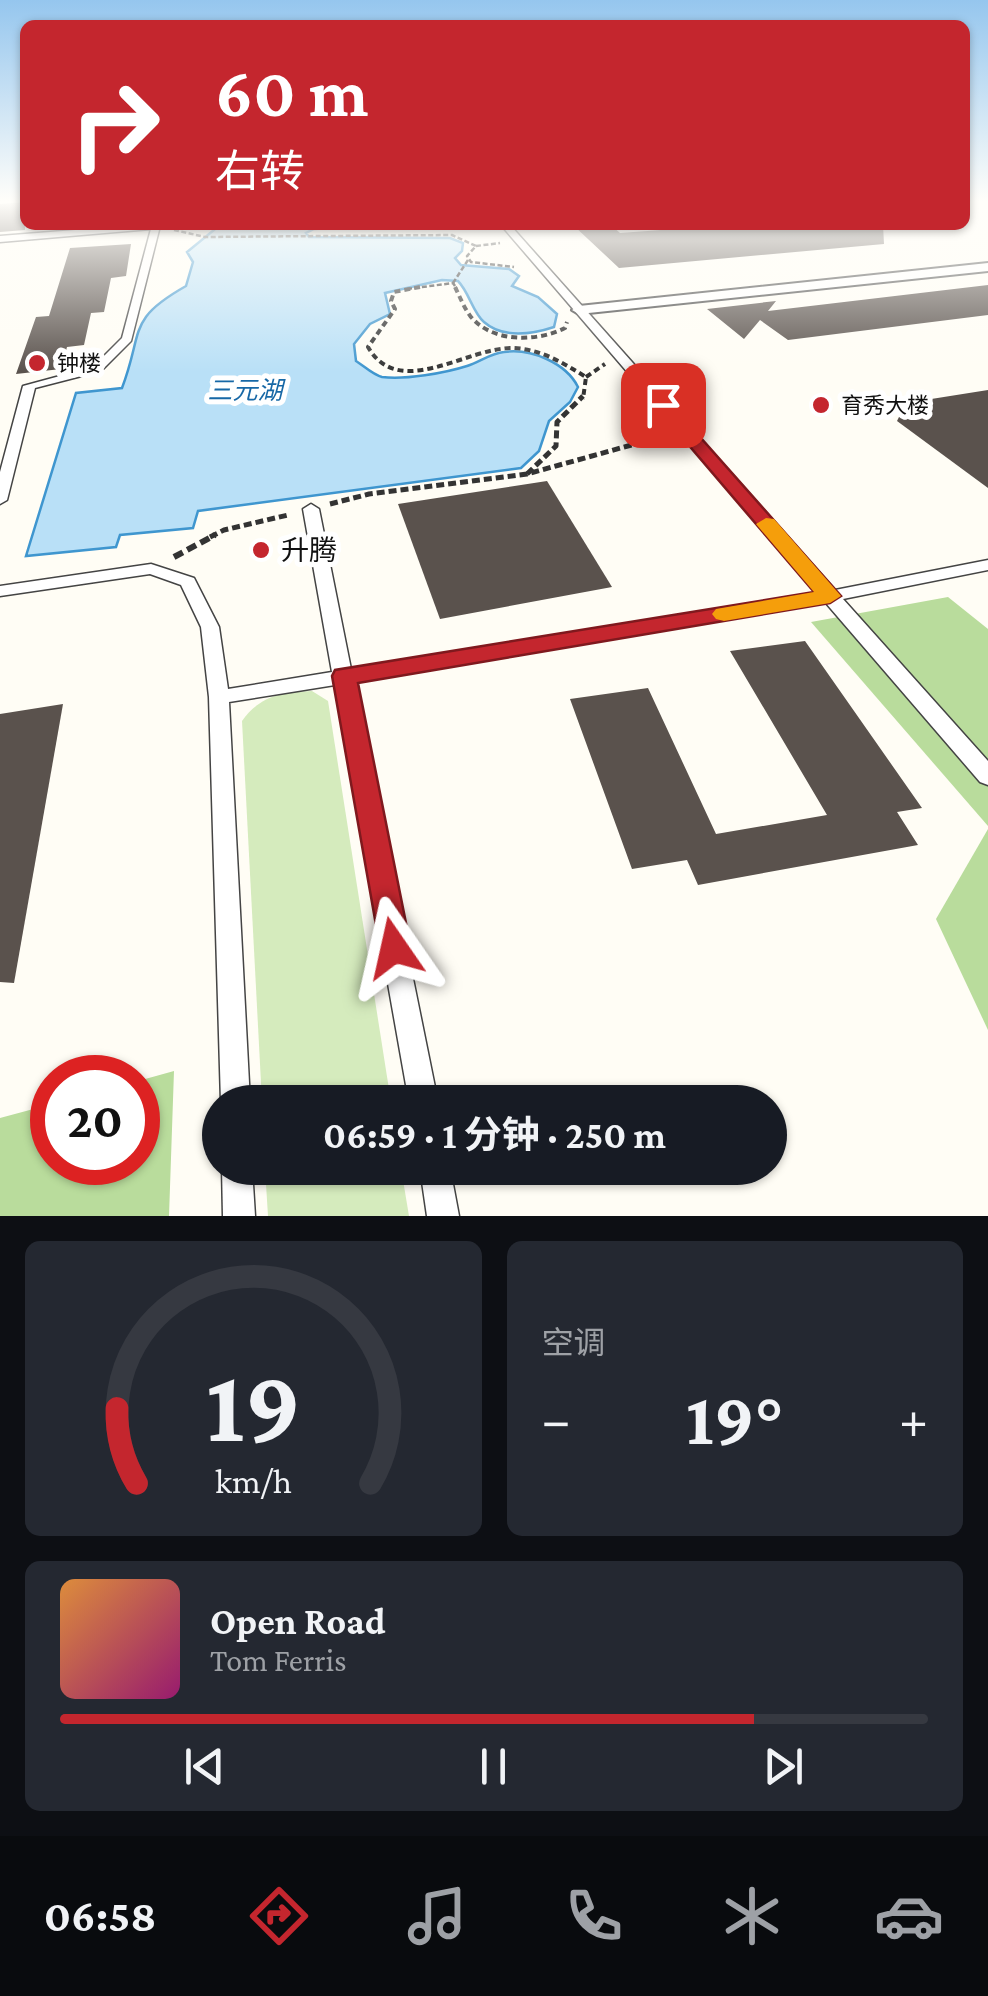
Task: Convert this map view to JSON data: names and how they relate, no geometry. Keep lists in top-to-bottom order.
{
  "water": ["三元湖"],
  "places": ["钟楼", "育秀大楼", "升腾"],
  "page": {
    "turn": ["60 m", "右转"],
    "limit": "20",
    "trip": "06:59 · 1 分钟 · 250 m",
    "tile": "空调",
    "heat": ["−", "19°", "+"],
    "song": ["Open Road", "Tom Ferris"],
    "tabs": "06:58",
    "gauge": ["19", "km/h"]
  }
}
